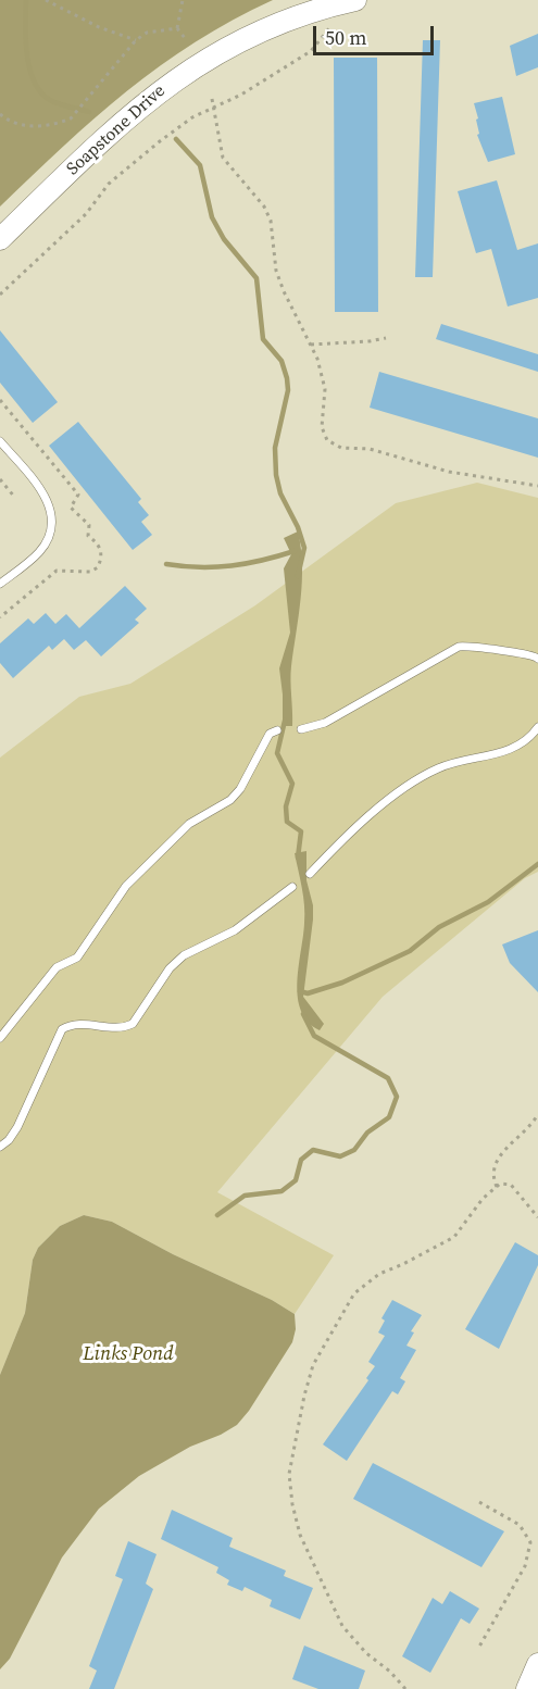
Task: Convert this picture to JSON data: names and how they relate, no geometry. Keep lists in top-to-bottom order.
{
  "streets": {
    "street": ["Soapstone Drive"]
  },
  "water": ["Links Pond"],
  "scale_bar": "50 m"
}
